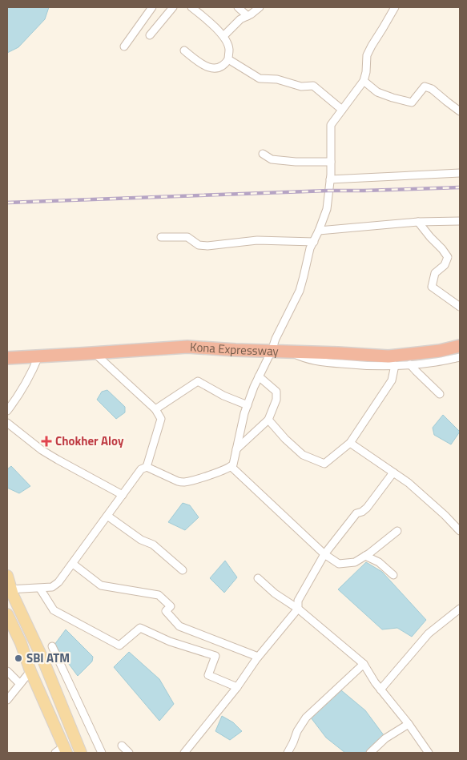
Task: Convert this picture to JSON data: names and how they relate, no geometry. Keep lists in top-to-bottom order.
{
  "streets": {
    "highway": ["Kona Expressway"]
  },
  "places": {
    "health": ["Chokher Aloy"],
    "other": ["SBI ATM"]
  }
}
